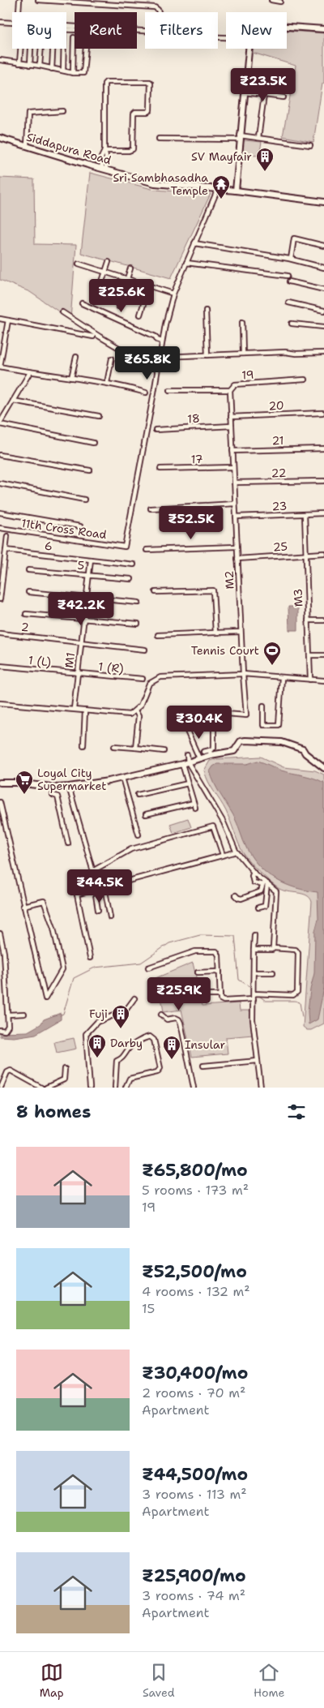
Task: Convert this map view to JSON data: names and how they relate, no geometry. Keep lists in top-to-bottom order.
{
  "streets": {
    "street": [
      "Siddapura Road",
      "19",
      "20",
      "18",
      "21",
      "17",
      "22",
      "23",
      "11th Cross Road",
      "6",
      "25",
      "5",
      "M2",
      "M3",
      "2",
      "M1",
      "1 (L)",
      "1 (R)"
    ]
  },
  "crossings": [
    ["19", "M2"],
    ["20", "M2"],
    ["18", "M2"],
    ["21", "M2"],
    ["17", "M2"],
    ["22", "M2"],
    ["23", "M2"],
    ["23", "M3"],
    ["6", "M1"],
    ["25", "M2"],
    ["25", "M3"],
    ["5", "M1"],
    ["2", "M1"],
    ["M1", "1 (L)"],
    ["M1", "1 (R)"],
    ["1 (L)", "1 (R)"]
  ],
  "places": {
    "building": [
      "SV Mayfair",
      "Fuji",
      "Darby",
      "Insular"
    ],
    "temple": ["Sri Sambhasadha Temple"],
    "sports": ["Tennis Court"],
    "supermarket": ["Loyal City Supermarket"]
  },
  "page": {
    "chip": [
      "Buy",
      "Rent",
      "Filters",
      "New"
    ],
    "price": [
      "₹23.5K",
      "₹25.6K",
      "₹65.8K",
      "₹52.5K",
      "₹42.2K",
      "₹30.4K",
      "₹44.5K",
      "₹25.9K"
    ],
    "heading": "8 homes",
    "list": [
      {
        "name": "₹65,800/mo",
        "note": "5 rooms · 173 m² · 19"
      },
      {
        "name": "₹52,500/mo",
        "note": "4 rooms · 132 m² · 15"
      },
      {
        "name": "₹30,400/mo",
        "note": "2 rooms · 70 m² · Apartment"
      },
      {
        "name": "₹44,500/mo",
        "note": "3 rooms · 113 m² · Apartment"
      },
      {
        "name": "₹25,900/mo",
        "note": "3 rooms · 74 m² · Apartment"
      }
    ],
    "tabs": ["Map", "Saved", "Home"]
  }
}
